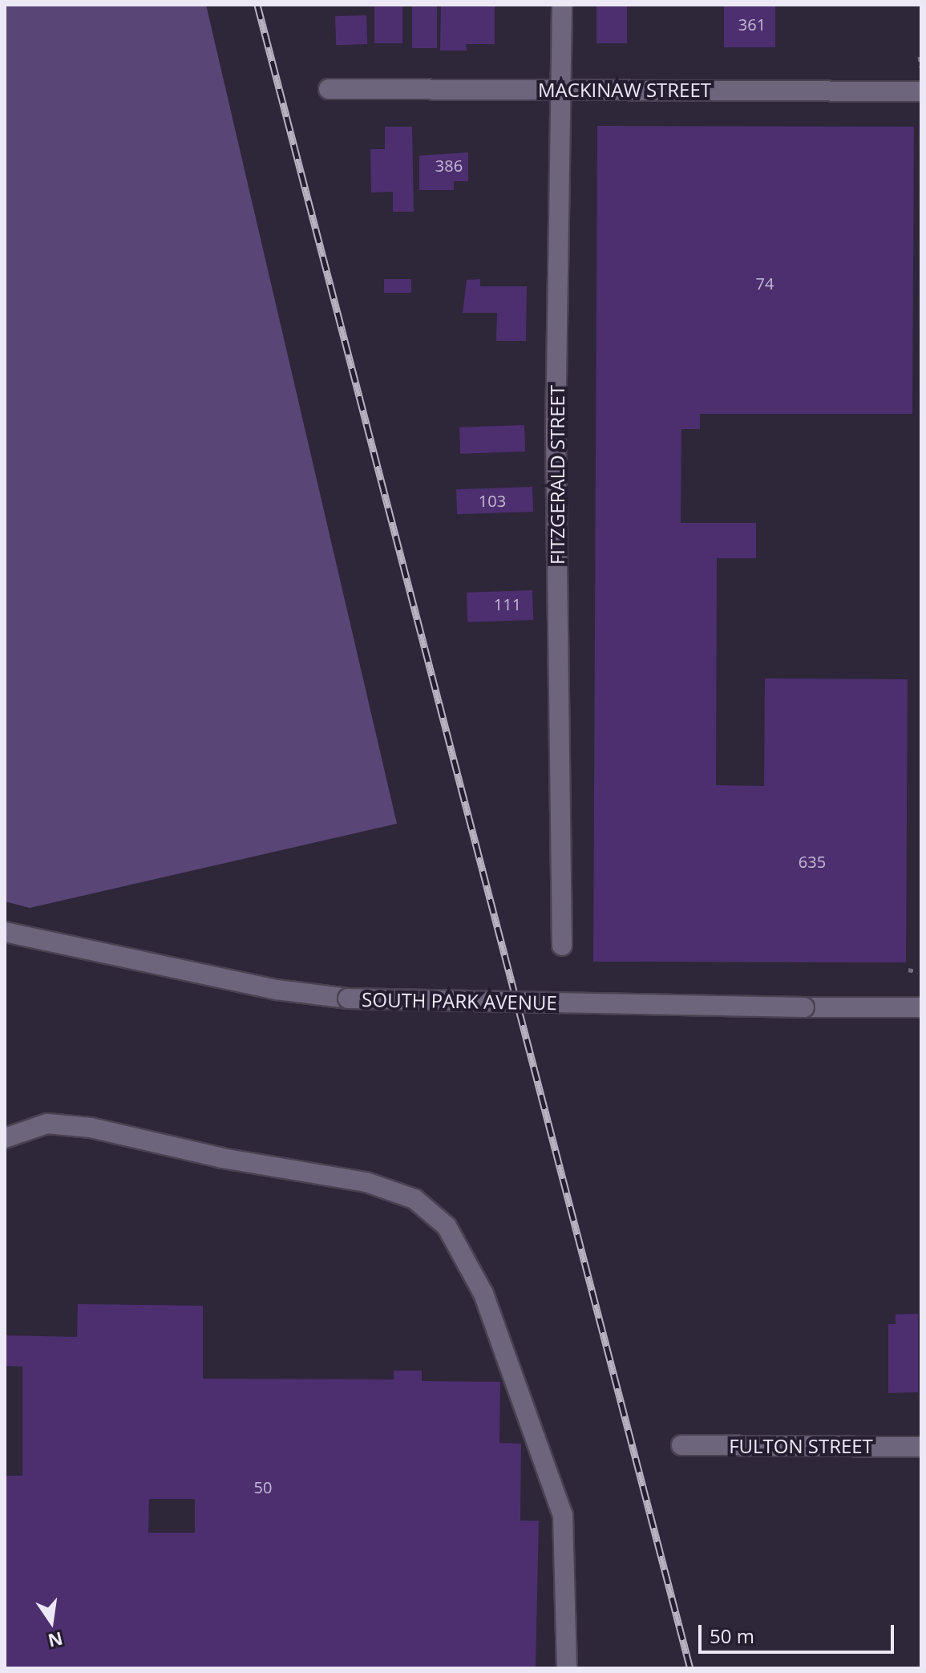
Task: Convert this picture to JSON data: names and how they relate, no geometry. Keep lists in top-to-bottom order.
{
  "streets": {
    "street": [
      "MACKINAW STREET",
      "FITZGERALD STREET",
      "SOUTH PARK AVENUE",
      "FULTON STREET"
    ]
  },
  "crossings": [
    ["MACKINAW STREET", "FITZGERALD STREET"]
  ],
  "house_numbers": [
    "361",
    "386",
    "74",
    "103",
    "111",
    "635",
    "50"
  ],
  "scale_bar": "50 m",
  "north": "bottom"
}
